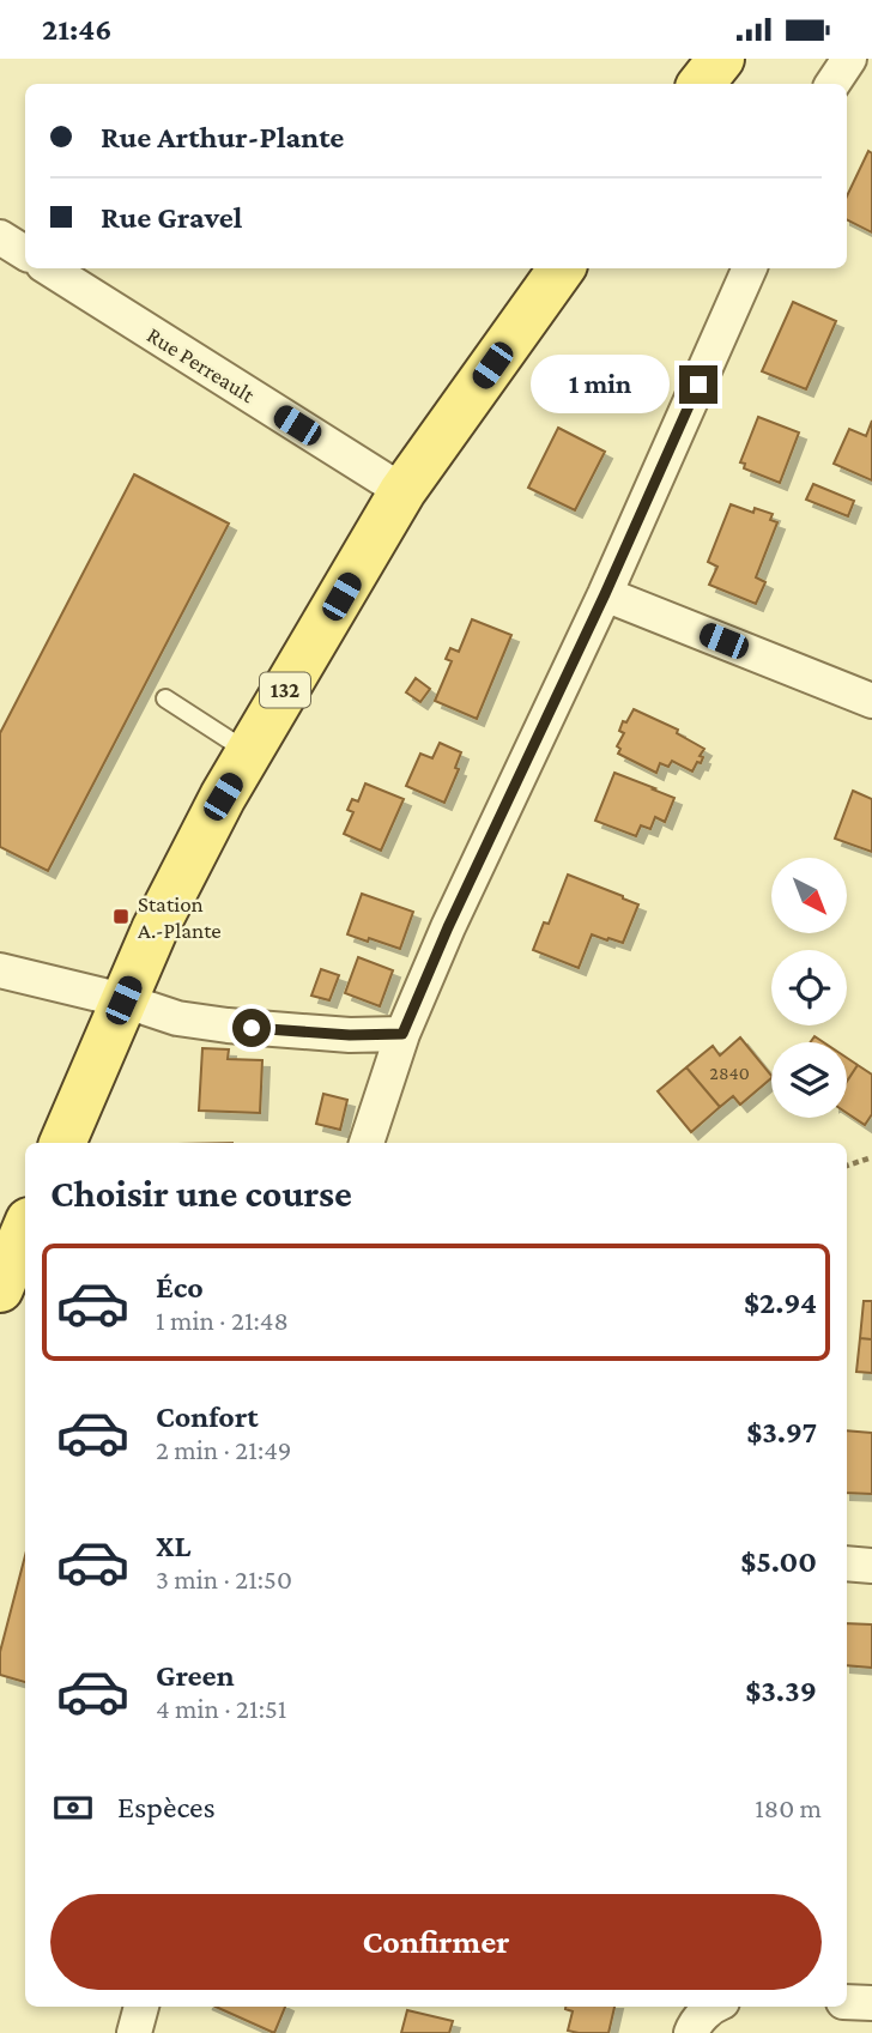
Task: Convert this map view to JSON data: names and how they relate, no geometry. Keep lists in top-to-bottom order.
{
  "streets": {
    "main road": ["132"],
    "street": ["Rue Perreault"]
  },
  "crossings": [
    ["Rue Perreault", "132"]
  ],
  "places": {
    "transit": ["Station A.-Plante"]
  },
  "house_numbers": ["2840"],
  "north": "bottom right",
  "page": {
    "status": "21:46",
    "banner": ["Rue Arthur-Plante", "Rue Gravel"],
    "bubble": "1 min",
    "heading": "Choisir une course",
    "list": [
      {
        "name": "Éco",
        "note": "1 min · 21:48",
        "value": "$2.94"
      },
      {
        "name": "Confort",
        "note": "2 min · 21:49",
        "value": "$3.97"
      },
      {
        "name": "XL",
        "note": "3 min · 21:50",
        "value": "$5.00"
      },
      {
        "name": "Green",
        "note": "4 min · 21:51",
        "value": "$3.39"
      }
    ],
    "pay": ["Espèces", "180 m"],
    "buttons": "Confirmer"
  }
}
